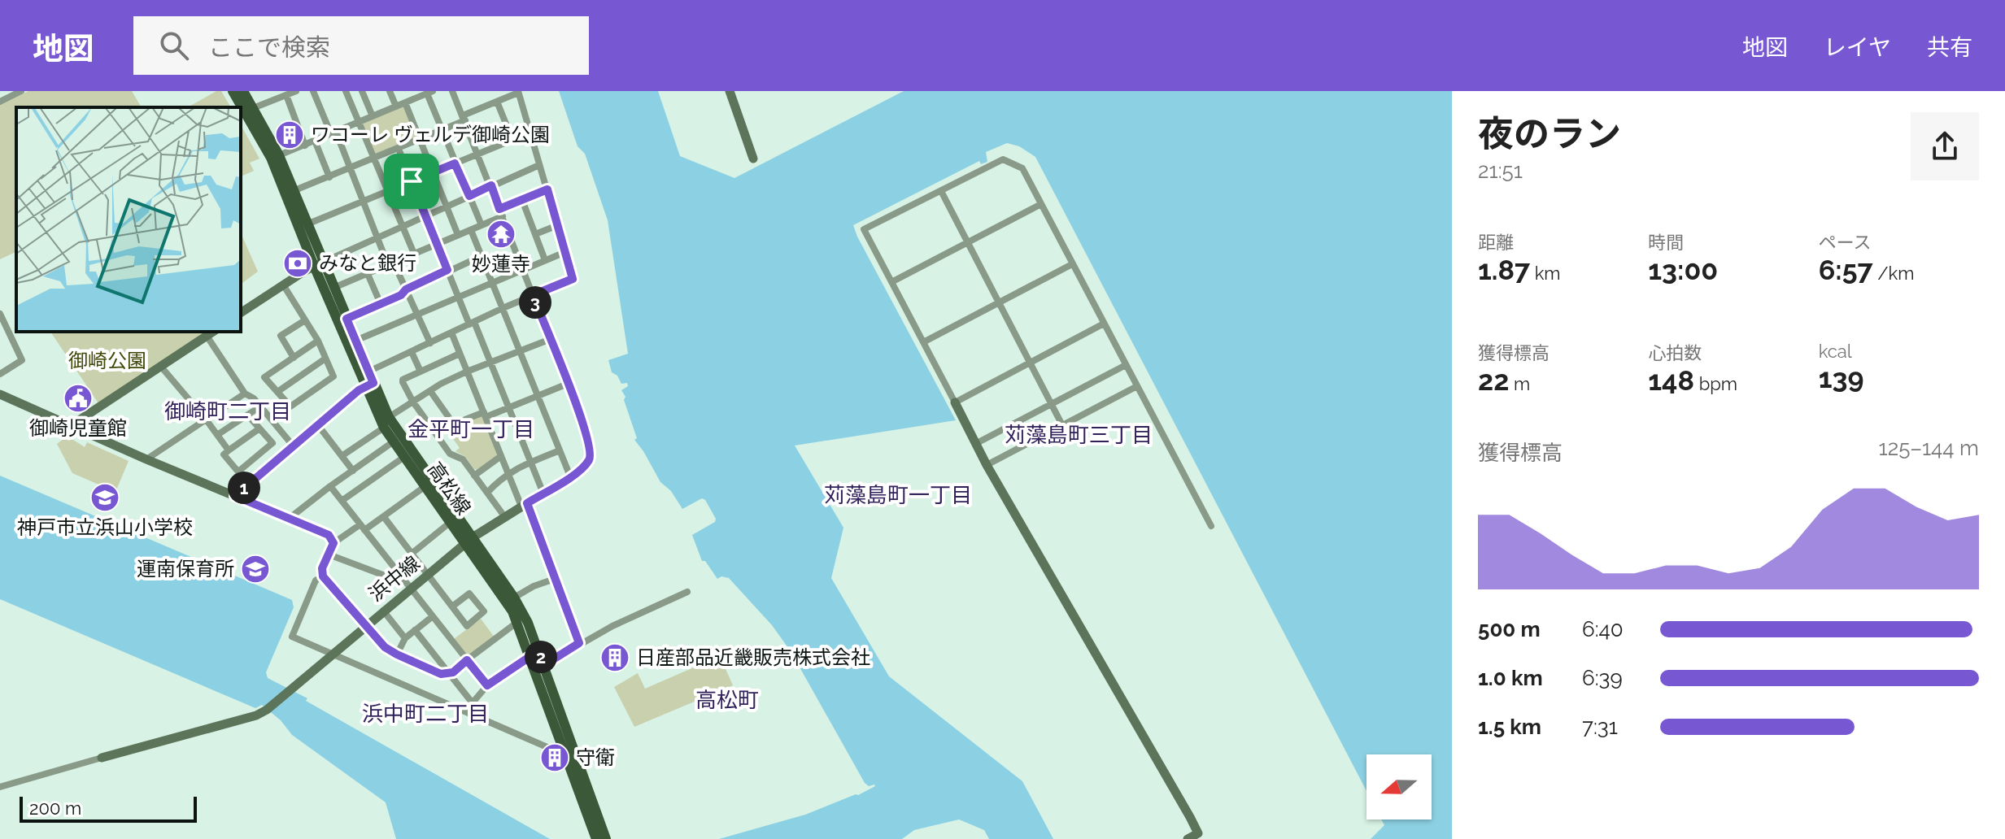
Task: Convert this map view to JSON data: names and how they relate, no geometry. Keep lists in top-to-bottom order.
{
  "streets": {
    "main road": ["高松線"],
    "street": ["浜中線"]
  },
  "crossings": [
    ["高松線", "浜中線"]
  ],
  "districts": [
    "御崎町二丁目",
    "金平町一丁目",
    "苅藻島町三丁目",
    "苅藻島町一丁目",
    "高松町",
    "浜中町二丁目"
  ],
  "parks": ["御崎公園"],
  "places": {
    "building": ["ワコーレ ヴェルデ御崎公園", "日産部品近畿販売株式会社", "守衛"],
    "temple": ["妙蓮寺"],
    "bank": ["みなと銀行"],
    "public building": ["御崎児童館"],
    "school or university": ["神戸市立浜山小学校", "運南保育所"]
  },
  "scale_bar": "200 m",
  "north": "left",
  "page": {
    "header": "地図",
    "search": "ここで検索",
    "nav": ["地図", "レイヤ", "共有"],
    "heading": ["夜のラン", "21:51"],
    "stats": [
      ["距離", "1.87 km"],
      ["時間", "13:00"],
      ["ペース", "6:57 /km"],
      ["獲得標高", "22 m"],
      ["心拍数", "148 bpm"],
      ["kcal", "139"]
    ],
    "pins": ["3", "1", "2"],
    "chart": ["獲得標高", "125–144 m"],
    "list": [
      {
        "name": "500 m",
        "note": "6:40"
      },
      {
        "name": "1.0 km",
        "note": "6:39"
      },
      {
        "name": "1.5 km",
        "note": "7:31"
      }
    ],
    "scale": "200 m"
  }
}
